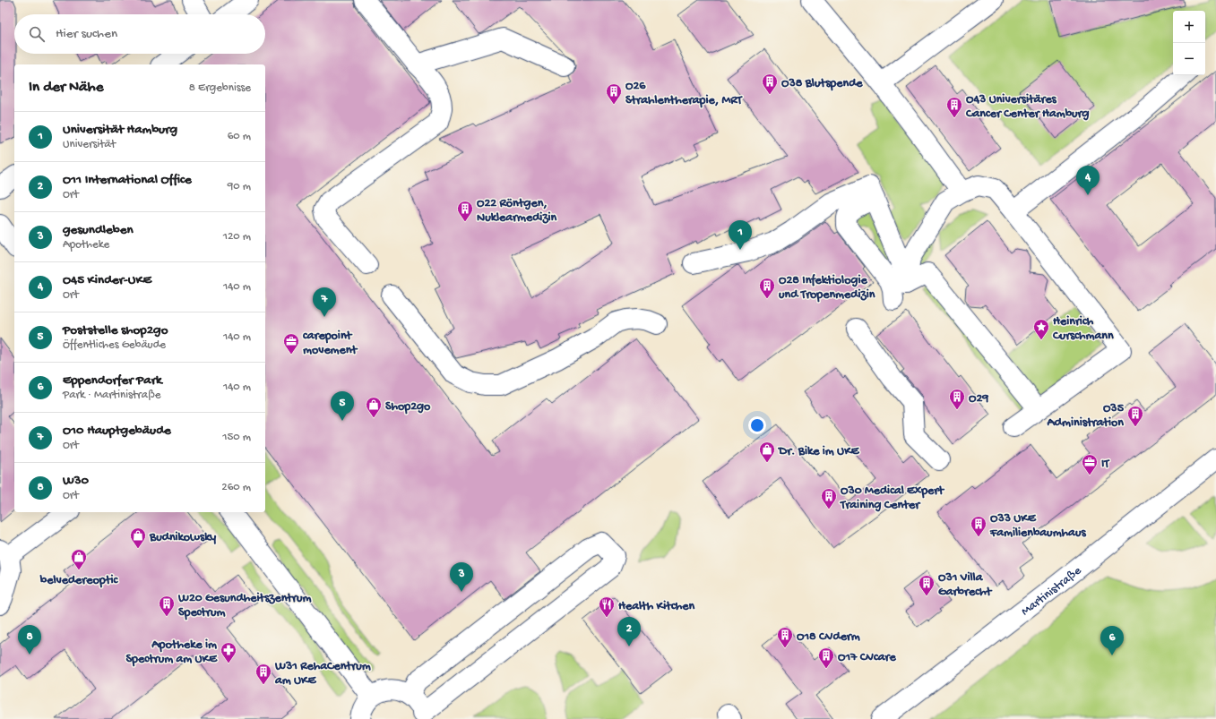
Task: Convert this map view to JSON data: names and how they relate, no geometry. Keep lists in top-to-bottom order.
{
  "streets": {
    "street": ["Martinistraße"]
  },
  "places": {
    "building": [
      "O38 Blutspende",
      "O26 Strahlentherapie, MRT",
      "O43 Universitäres Cancer Center Hamburg",
      "O22 Röntgen, Nuklearmedizin",
      "O28 Infektiologie und Tropenmedizin",
      "O29",
      "O35 Administration",
      "O30 Medical Expert Training Center",
      "O33 UKE Familienbaumhaus",
      "O31 Villa Garbrecht",
      "W20 Gesundheitszentrum Spectrum",
      "O18 CVderm",
      "O17 CVcare",
      "W31 RehaCentrum am UKE"
    ],
    "place": ["Heinrich Curschmann"],
    "office": ["carepoint movement", "IT"],
    "shop": [
      "Shop2go",
      "Dr. Bike im UKE",
      "Budnikowsky",
      "belvedereoptic"
    ],
    "restaurant": ["Health Kitchen"],
    "pharmacy": ["Apotheke im Spectrum am UKE"]
  },
  "page": {
    "map_buttons": ["+", "−"],
    "search": "Hier suchen",
    "heading": ["In der Nähe", "8 Ergebnisse"],
    "list": [
      {
        "mark": "1",
        "name": "Universität Hamburg",
        "note": "Universität",
        "value": "60 m"
      },
      {
        "mark": "2",
        "name": "O11 International Office",
        "note": "Ort",
        "value": "90 m"
      },
      {
        "mark": "3",
        "name": "gesundleben",
        "note": "Apotheke",
        "value": "120 m"
      },
      {
        "mark": "4",
        "name": "O45 Kinder-UKE",
        "note": "Ort",
        "value": "140 m"
      },
      {
        "mark": "5",
        "name": "Poststelle shop2go",
        "note": "Öffentliches Gebäude",
        "value": "140 m"
      },
      {
        "mark": "6",
        "name": "Eppendorfer Park",
        "note": "Park · Martinistraße",
        "value": "140 m"
      },
      {
        "mark": "7",
        "name": "O10 Hauptgebäude",
        "note": "Ort",
        "value": "150 m"
      },
      {
        "mark": "8",
        "name": "W30",
        "note": "Ort",
        "value": "260 m"
      }
    ],
    "pins": [
      "4",
      "1",
      "7",
      "5",
      "3",
      "2",
      "8",
      "6"
    ]
  }
}
